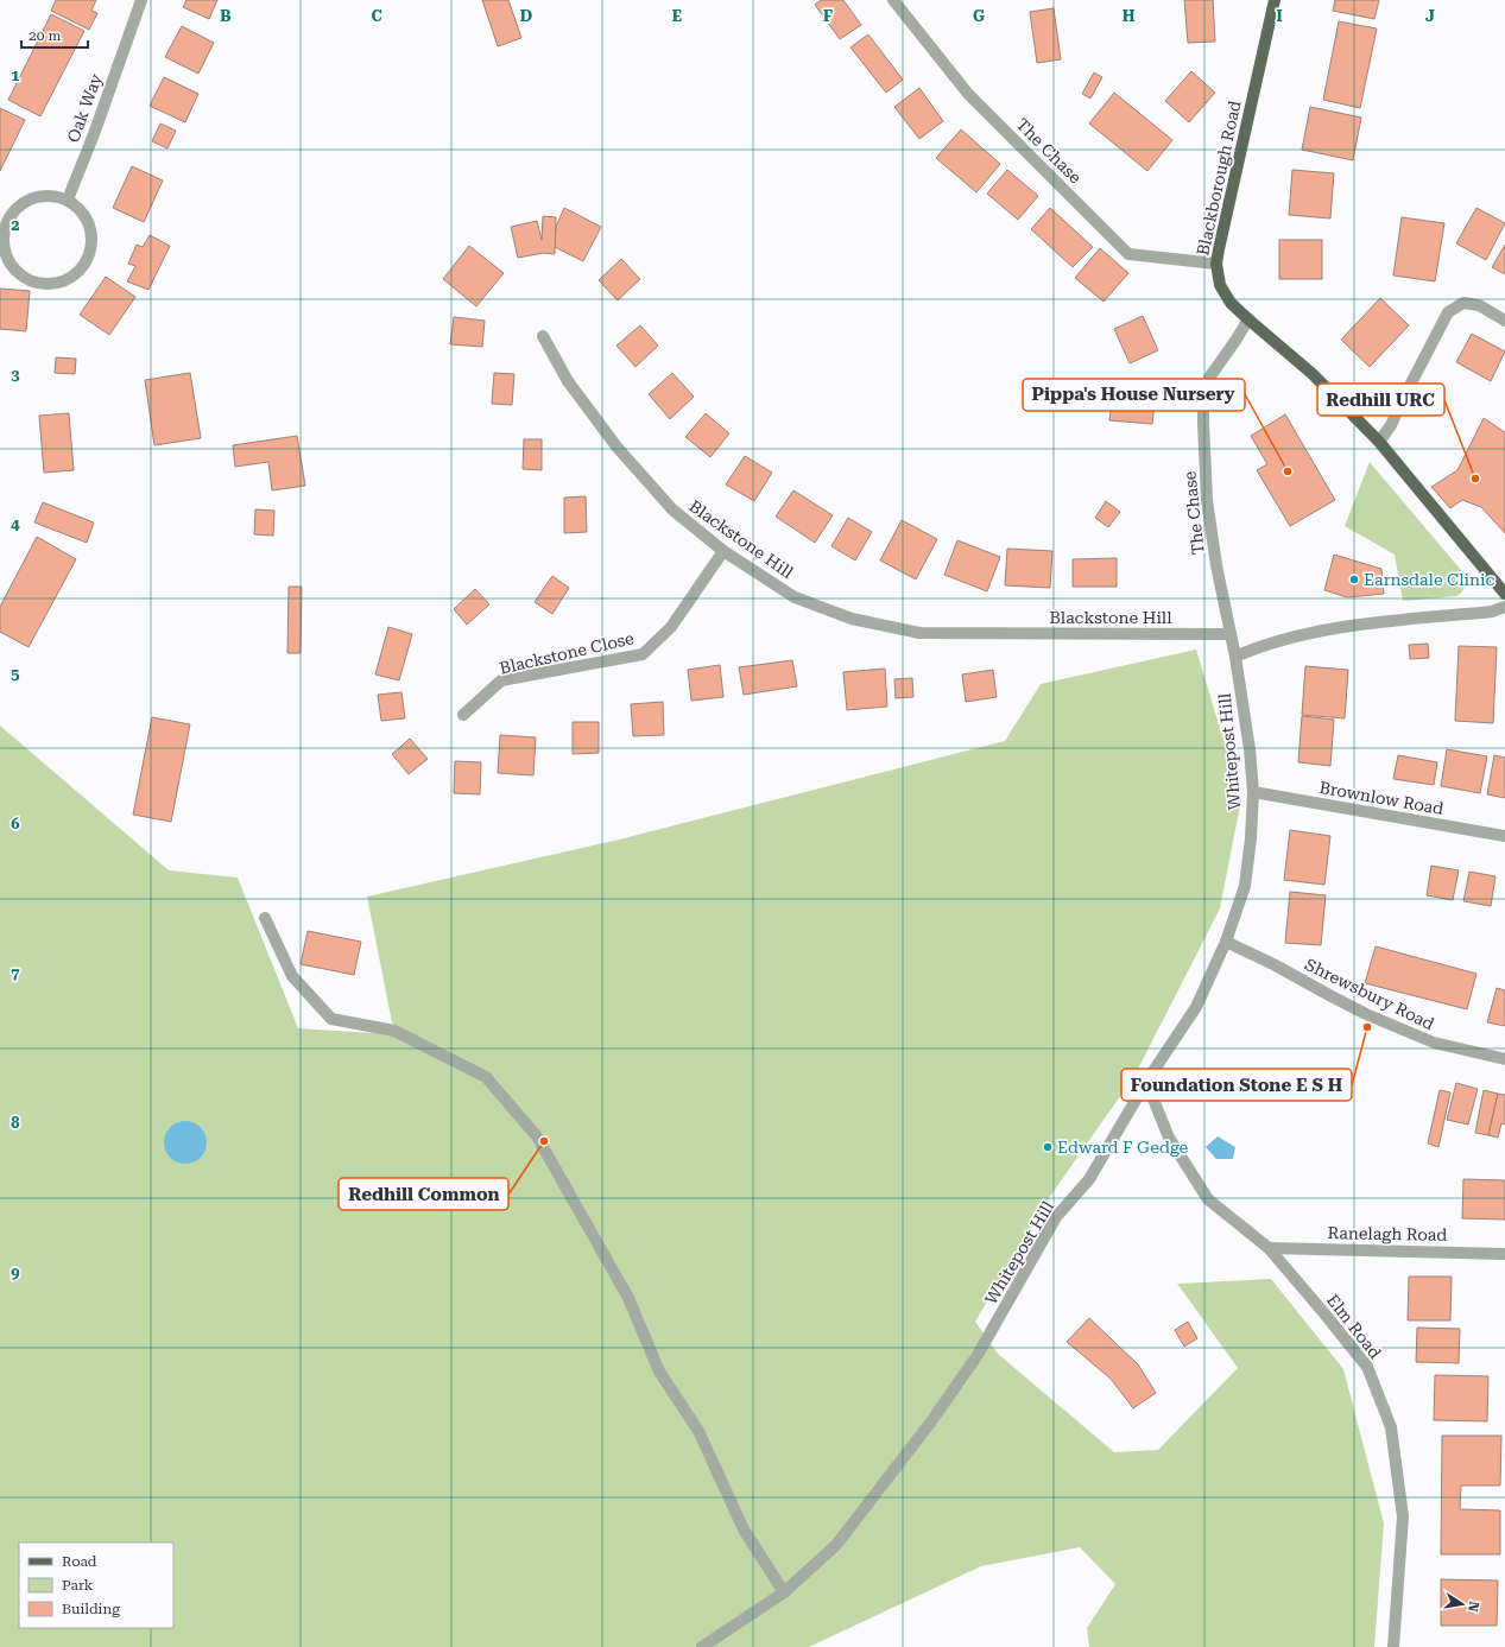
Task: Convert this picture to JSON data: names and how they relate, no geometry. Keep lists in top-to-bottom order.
{
  "streets": {
    "main road": ["Blackborough Road"],
    "street": [
      "Oak Way",
      "The Chase",
      "Blackstone Hill",
      "Blackstone Close",
      "Whitepost Hill",
      "Brownlow Road",
      "Shrewsbury Road",
      "Ranelagh Road",
      "Elm Road"
    ]
  },
  "crossings": [
    ["The Chase", "Blackborough Road"],
    ["The Chase", "Blackstone Hill"],
    ["The Chase", "Whitepost Hill"],
    ["Blackstone Hill", "Blackstone Close"],
    ["Whitepost Hill", "Brownlow Road"],
    ["Whitepost Hill", "Shrewsbury Road"],
    ["Whitepost Hill", "Elm Road"],
    ["Ranelagh Road", "Elm Road"]
  ],
  "places": [
    "Pippa's House Nursery",
    "Redhill URC",
    "Earnsdale Clinic",
    "Foundation Stone E S H",
    "Redhill Common",
    "Edward F Gedge"
  ],
  "legend": ["Road", "Park", "Building"],
  "scale_bar": "20 m",
  "north": "right",
  "grid": {
    "columns": [
      "B",
      "C",
      "D",
      "E",
      "F",
      "G",
      "H",
      "I",
      "J"
    ],
    "rows": [
      "1",
      "2",
      "3",
      "4",
      "5",
      "6",
      "7",
      "8",
      "9"
    ]
  }
}
